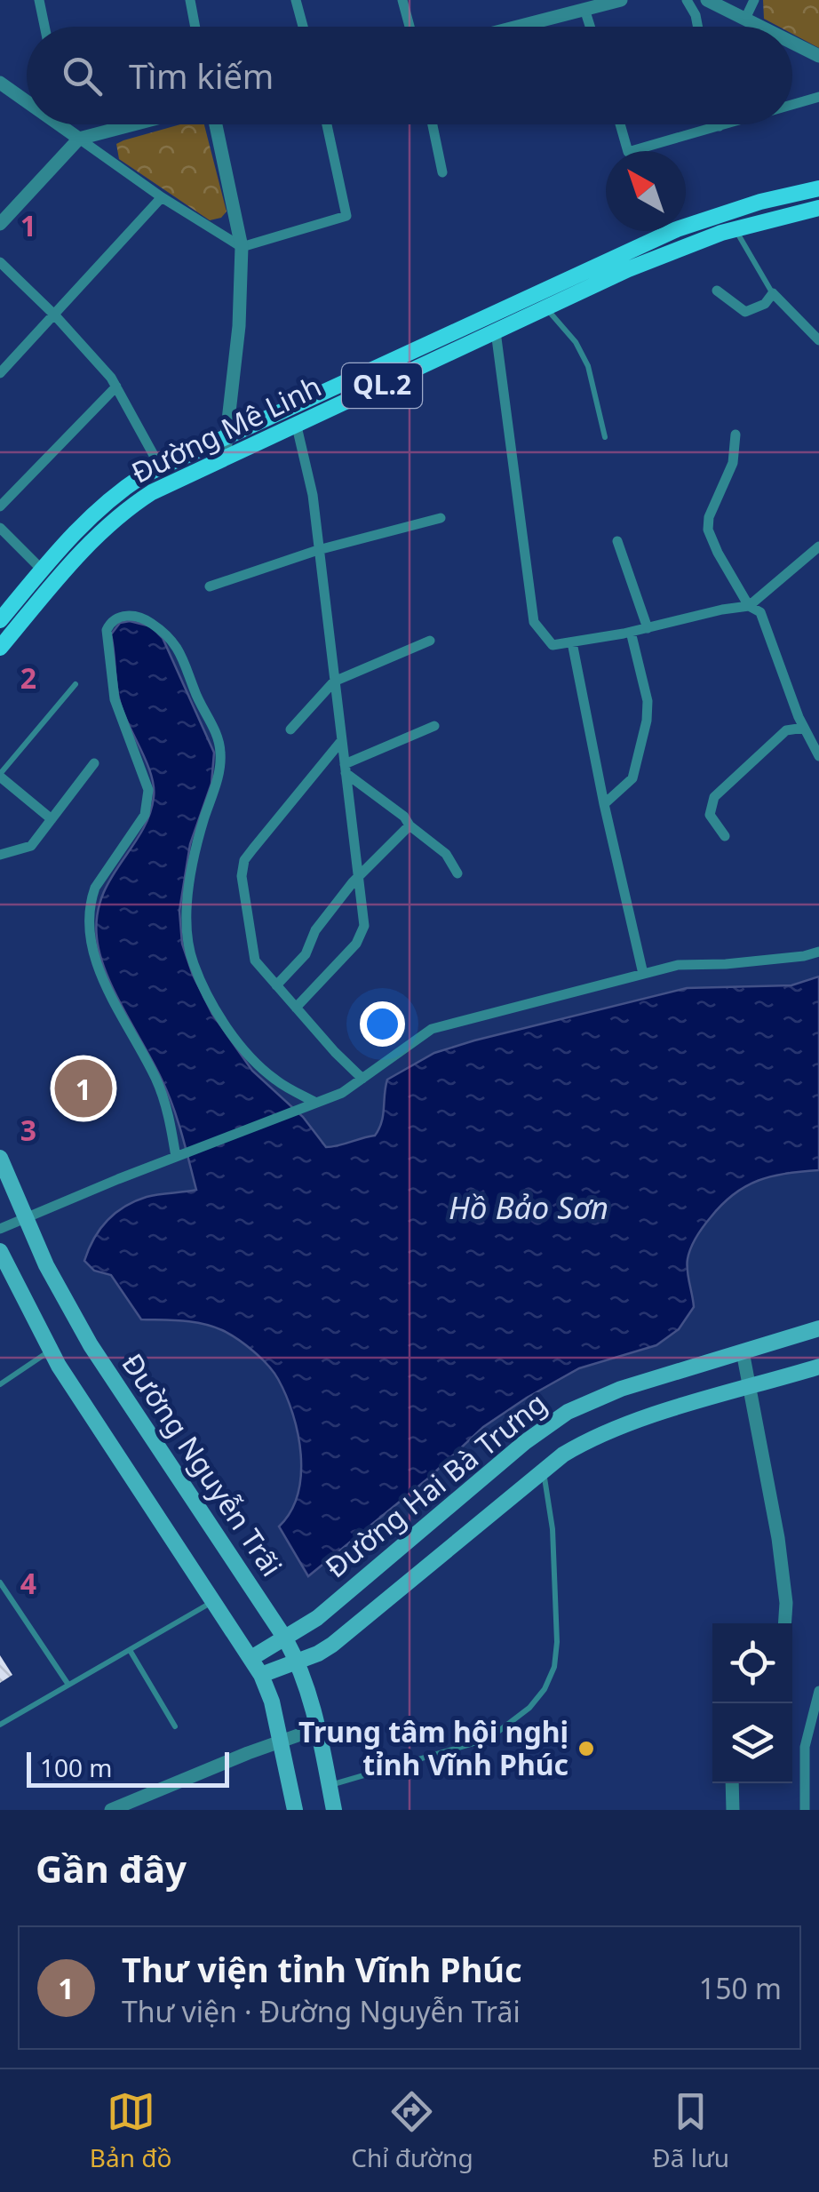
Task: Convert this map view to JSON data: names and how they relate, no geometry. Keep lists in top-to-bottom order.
{
  "streets": {
    "main road": [
      "QL.2",
      "Đường Mê Linh",
      "Đường Nguyễn Trãi",
      "Đường Hai Bà Trưng"
    ]
  },
  "crossings": [
    ["Đường Nguyễn Trãi", "Đường Hai Bà Trưng"]
  ],
  "water": ["Hồ Bảo Sơn"],
  "places": ["Trung tâm hội nghị tỉnh Vĩnh Phúc"],
  "scale_bar": "100 m",
  "north": "top left",
  "page": {
    "search": "Tìm kiếm",
    "pins": "1",
    "scale": "100 m",
    "heading": "Gần đây",
    "list": [
      {
        "mark": "1",
        "name": "Thư viện tỉnh Vĩnh Phúc",
        "note": "Thư viện · Đường Nguyễn Trãi",
        "value": "150 m"
      }
    ],
    "nav": ["Bản đồ", "Chỉ đường", "Đã lưu"]
  },
  "grid": {
    "rows": [
      "1",
      "2",
      "3",
      "4"
    ]
  }
}
